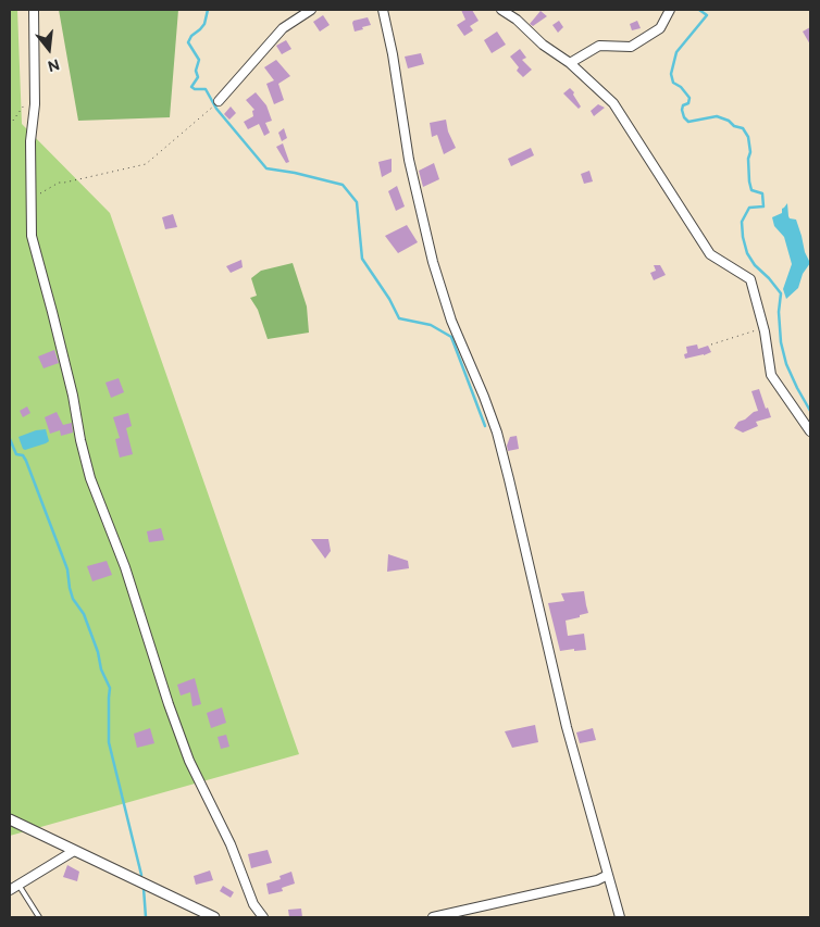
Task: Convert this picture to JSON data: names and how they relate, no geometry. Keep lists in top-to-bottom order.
{
  "north": "bottom"
}
